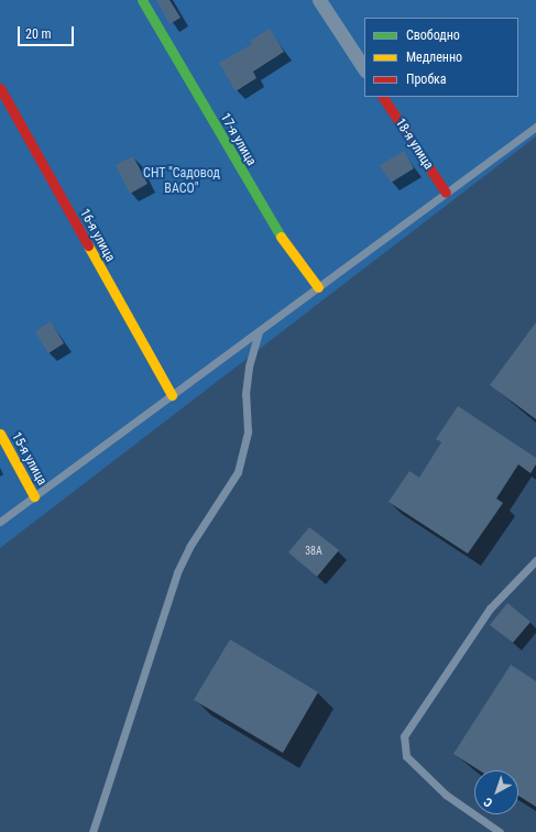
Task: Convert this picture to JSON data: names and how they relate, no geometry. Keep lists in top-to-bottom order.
{
  "streets": {
    "street": [
      "17-я улица",
      "18-я улица",
      "16-я улица",
      "15-я улица"
    ]
  },
  "parks": ["СНТ \"Садовод ВАСО\""],
  "house_numbers": ["38А"],
  "legend": ["Свободно", "Медленно", "Пробка"],
  "scale_bar": "20 m",
  "north": "bottom left"
}
